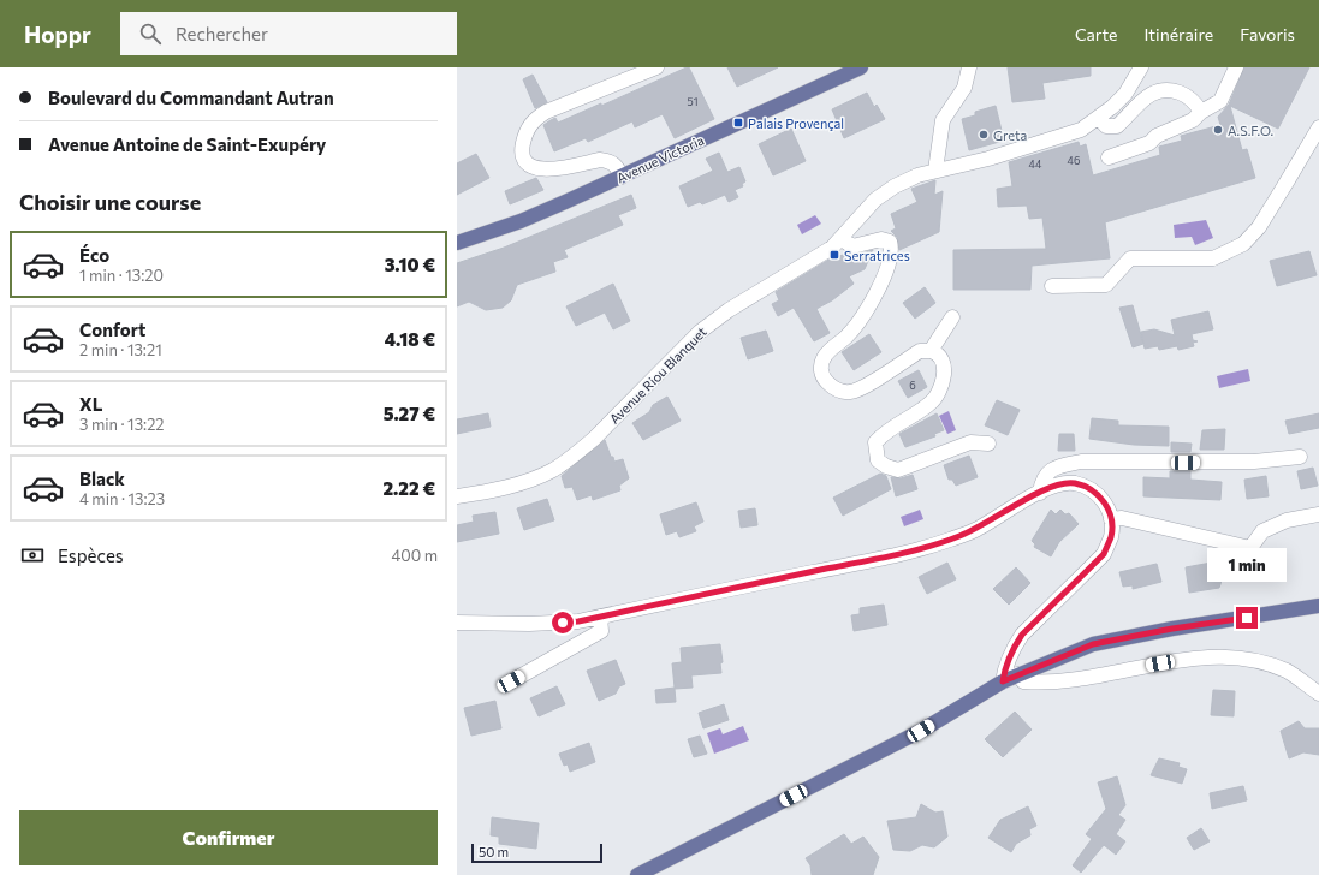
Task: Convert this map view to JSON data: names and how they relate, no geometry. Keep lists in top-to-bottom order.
{
  "streets": {
    "main road": ["Avenue Victoria"],
    "street": ["Avenue Riou Blanquet"]
  },
  "places": {
    "transit": ["Palais Provençal", "Serratrices"],
    "other": ["A.S.F.O.", "Greta"]
  },
  "house_numbers": [
    "51",
    "46",
    "44",
    "6"
  ],
  "scale_bar": "50 m",
  "page": {
    "header": "Hoppr",
    "search": "Rechercher",
    "nav": ["Carte", "Itinéraire", "Favoris"],
    "banner": ["Boulevard du Commandant Autran", "Avenue Antoine de Saint-Exupéry"],
    "heading": "Choisir une course",
    "list": [
      {
        "name": "Éco",
        "note": "1 min · 13:20",
        "value": "3.10 €"
      },
      {
        "name": "Confort",
        "note": "2 min · 13:21",
        "value": "4.18 €"
      },
      {
        "name": "XL",
        "note": "3 min · 13:22",
        "value": "5.27 €"
      },
      {
        "name": "Black",
        "note": "4 min · 13:23",
        "value": "2.22 €"
      }
    ],
    "pay": ["Espèces", "400 m"],
    "bubble": "1 min",
    "buttons": "Confirmer",
    "scale": "50 m"
  }
}
